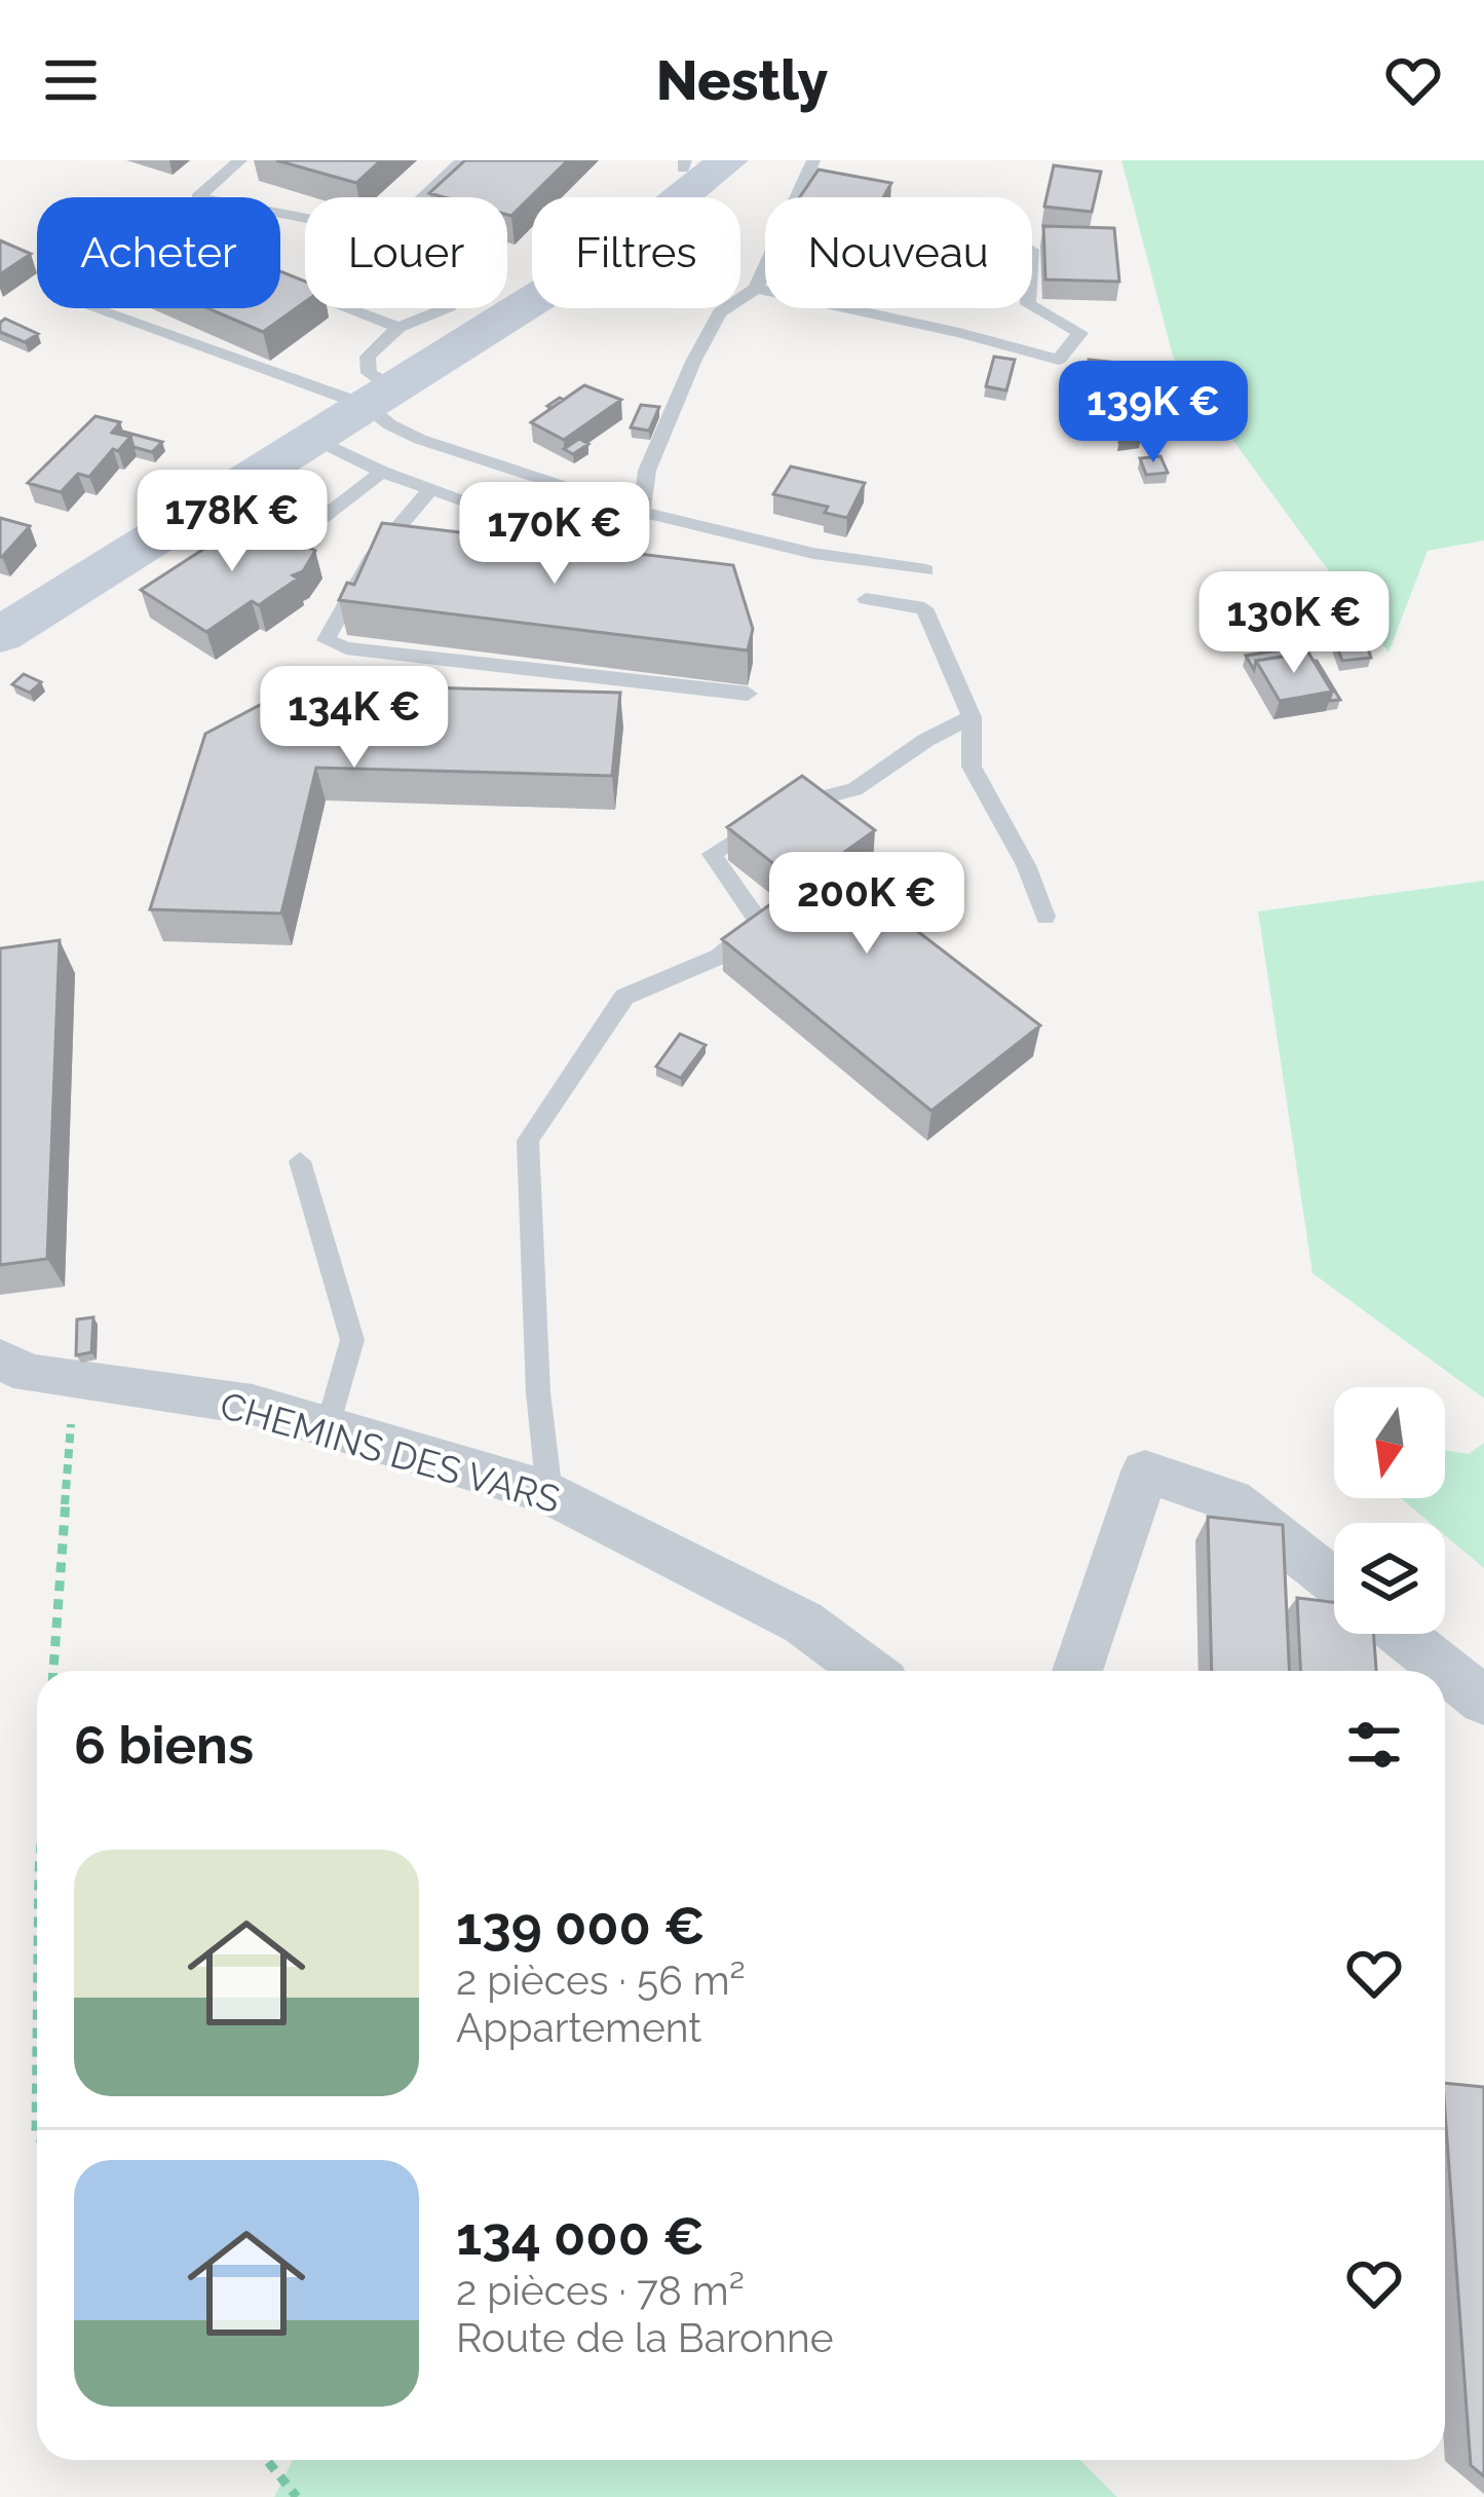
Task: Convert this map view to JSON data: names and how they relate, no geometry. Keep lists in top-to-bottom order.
{
  "streets": {
    "street": ["CHEMINS DES VARS"]
  },
  "north": "bottom",
  "page": {
    "header": "Nestly",
    "chip": [
      "Acheter",
      "Louer",
      "Filtres",
      "Nouveau"
    ],
    "price": [
      "139K €",
      "178K €",
      "170K €",
      "130K €",
      "134K €",
      "200K €"
    ],
    "heading": "6 biens",
    "list": [
      {
        "name": "139 000 €",
        "note": "2 pièces · 56 m² · Appartement"
      },
      {
        "name": "134 000 €",
        "note": "2 pièces · 78 m² · Route de la Baronne"
      }
    ]
  }
}
